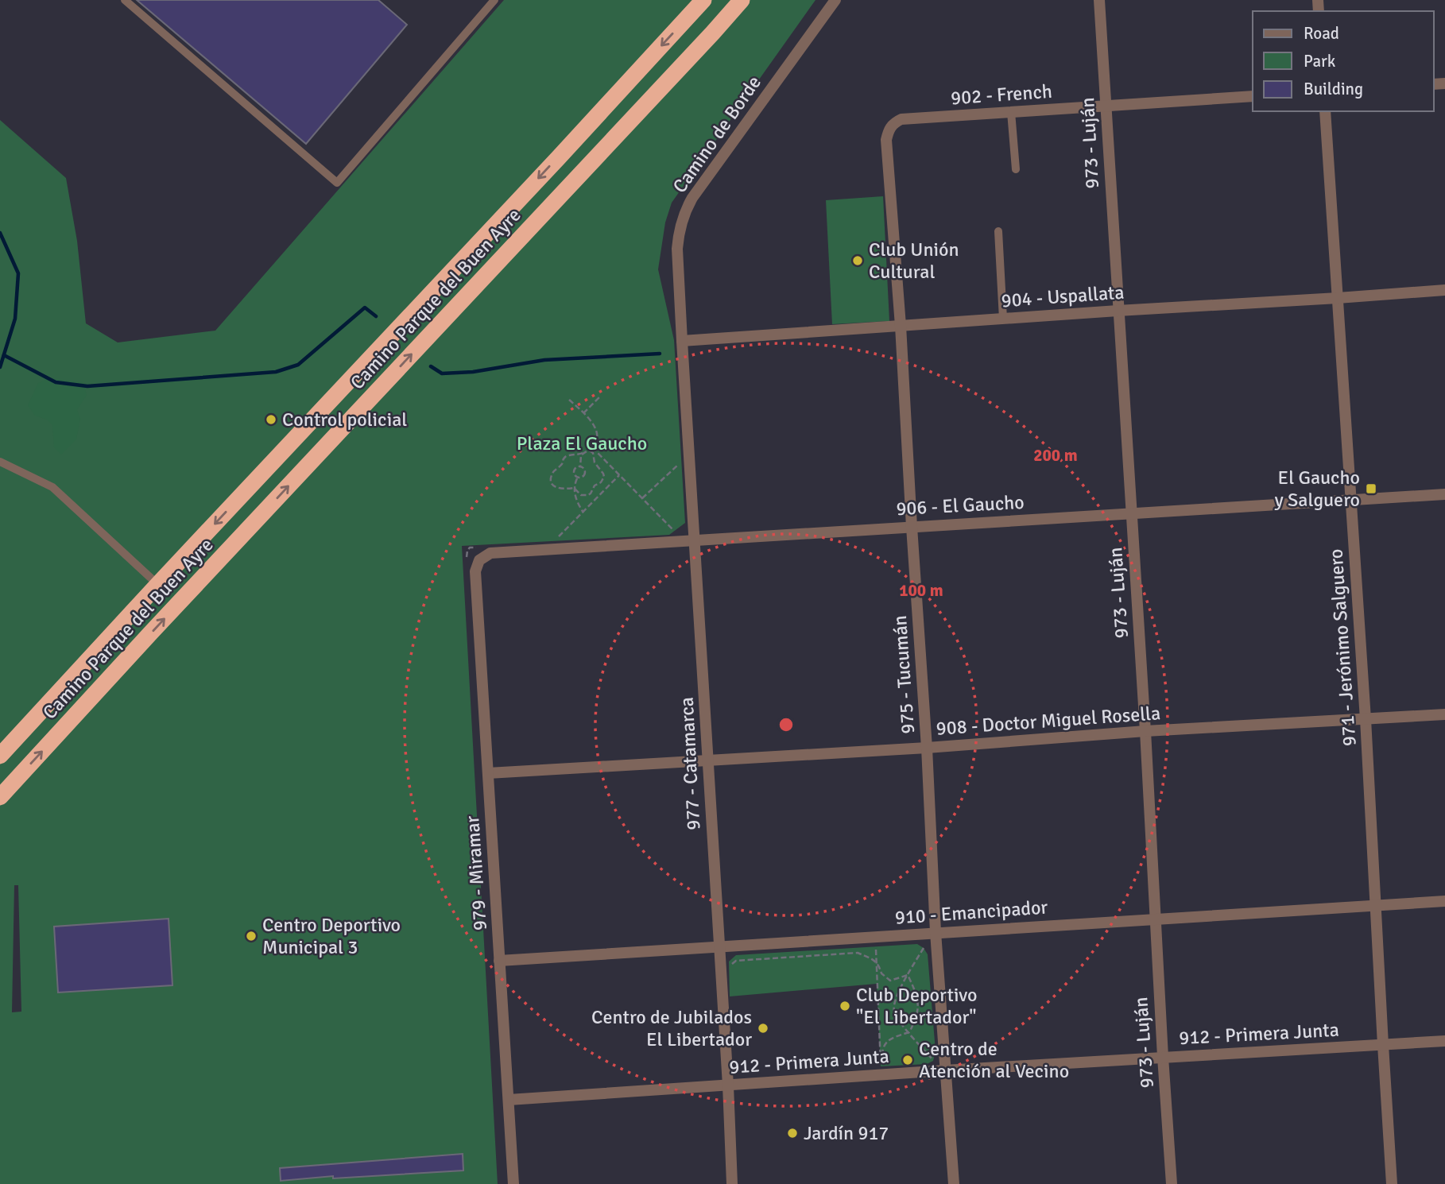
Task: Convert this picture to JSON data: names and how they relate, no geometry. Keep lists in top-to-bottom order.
{
  "streets": {
    "highway": ["Camino Parque del Buen Ayre"],
    "street": [
      "902 - French",
      "Camino de Borde",
      "973 - Luján",
      "904 - Uspallata",
      "906 - El Gaucho",
      "971 - Jerónimo Salguero",
      "975 - Tucumán",
      "908 - Doctor Miguel Rosella",
      "977 - Catamarca",
      "979 - Miramar",
      "910 - Emancipador",
      "912 - Primera Junta"
    ]
  },
  "crossings": [
    ["902 - French", "973 - Luján"],
    ["902 - French", "975 - Tucumán"],
    ["Camino de Borde", "904 - Uspallata"],
    ["Camino de Borde", "977 - Catamarca"],
    ["973 - Luján", "904 - Uspallata"],
    ["973 - Luján", "906 - El Gaucho"],
    ["973 - Luján", "908 - Doctor Miguel Rosella"],
    ["973 - Luján", "910 - Emancipador"],
    ["973 - Luján", "912 - Primera Junta"],
    ["904 - Uspallata", "971 - Jerónimo Salguero"],
    ["904 - Uspallata", "975 - Tucumán"],
    ["904 - Uspallata", "977 - Catamarca"],
    ["906 - El Gaucho", "971 - Jerónimo Salguero"],
    ["906 - El Gaucho", "975 - Tucumán"],
    ["906 - El Gaucho", "977 - Catamarca"],
    ["906 - El Gaucho", "979 - Miramar"],
    ["971 - Jerónimo Salguero", "908 - Doctor Miguel Rosella"],
    ["971 - Jerónimo Salguero", "910 - Emancipador"],
    ["971 - Jerónimo Salguero", "912 - Primera Junta"],
    ["975 - Tucumán", "908 - Doctor Miguel Rosella"],
    ["975 - Tucumán", "910 - Emancipador"],
    ["975 - Tucumán", "912 - Primera Junta"],
    ["908 - Doctor Miguel Rosella", "977 - Catamarca"],
    ["908 - Doctor Miguel Rosella", "979 - Miramar"],
    ["977 - Catamarca", "910 - Emancipador"],
    ["977 - Catamarca", "912 - Primera Junta"],
    ["979 - Miramar", "910 - Emancipador"],
    ["979 - Miramar", "912 - Primera Junta"]
  ],
  "parks": ["Plaza El Gaucho"],
  "places": {
    "other": [
      "Club Unión Cultural",
      "Control policial",
      "Centro Deportivo Municipal 3",
      "Club Deportivo \"El Libertador\"",
      "Centro de Jubilados El Libertador",
      "Centro de Atención al Vecino",
      "Jardín 917"
    ],
    "transit": ["El Gaucho y Salguero"]
  },
  "legend": ["Road", "Park", "Building"],
  "rings": ["200 m", "100 m"]
}
